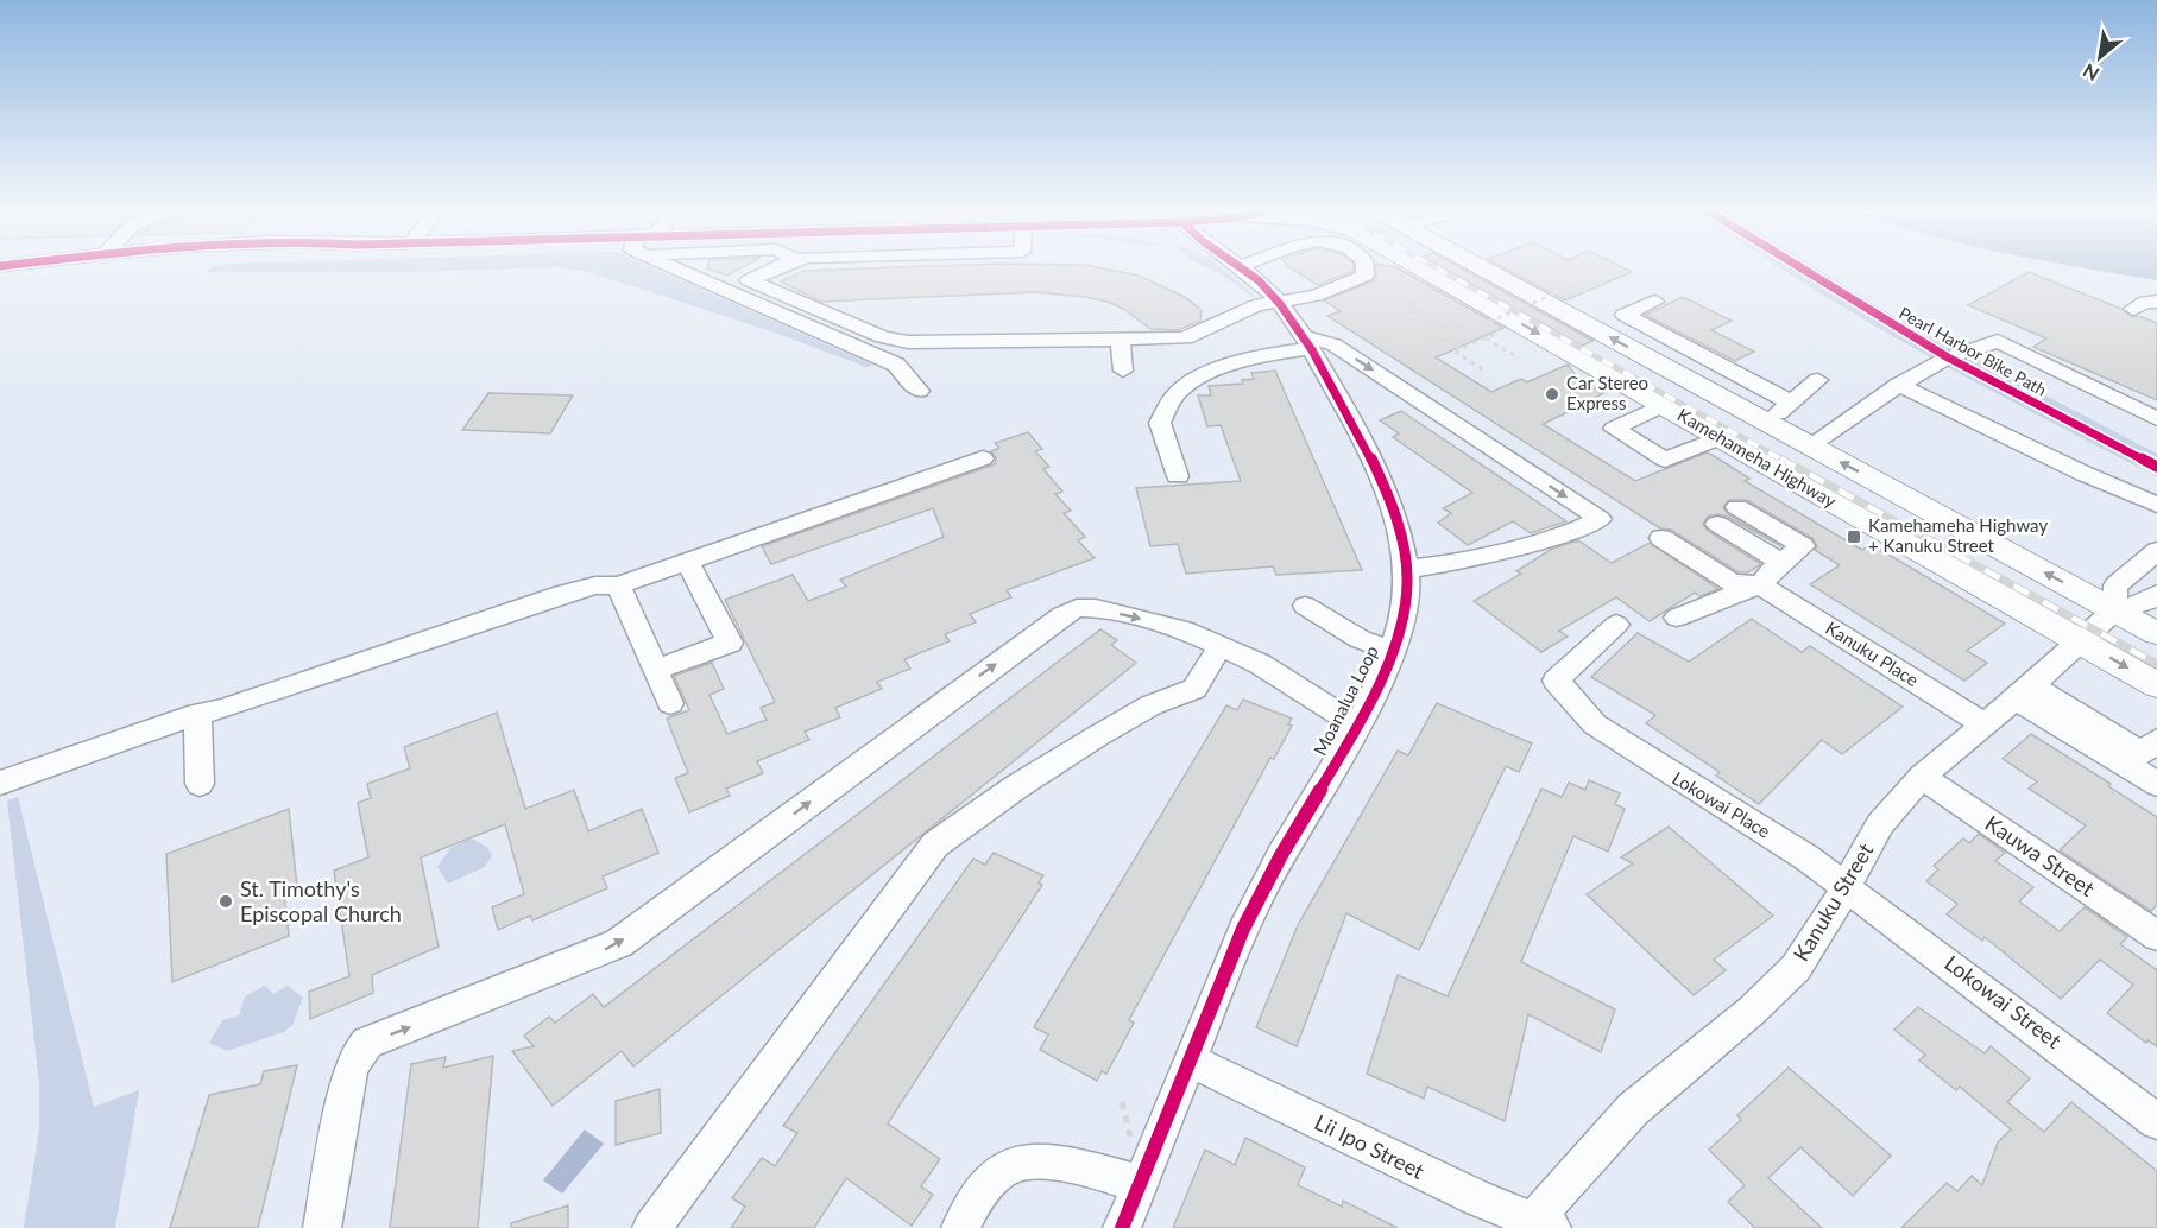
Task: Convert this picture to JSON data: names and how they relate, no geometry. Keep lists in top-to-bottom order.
{
  "streets": {
    "main road": ["Kamehameha Highway"],
    "street": [
      "Kanuku Place",
      "Moanalua Loop",
      "Lokowai Place",
      "Kauwa Street",
      "Kanuku Street",
      "Lokowai Street",
      "Lii Ipo Street"
    ],
    "cycle path": ["Pearl Harbor Bike Path"]
  },
  "crossings": [
    ["Kamehameha Highway", "Kanuku Street"],
    ["Kanuku Place", "Kanuku Street"],
    ["Moanalua Loop", "Lii Ipo Street"],
    ["Lokowai Place", "Kanuku Street"],
    ["Lokowai Place", "Lokowai Street"],
    ["Kauwa Street", "Kanuku Street"],
    ["Kanuku Street", "Lokowai Street"],
    ["Kanuku Street", "Lii Ipo Street"]
  ],
  "places": {
    "other": ["Car Stereo Express", "St. Timothy's Episcopal Church"],
    "transit": ["Kamehameha Highway + Kanuku Street"]
  },
  "north": "bottom left"
}
